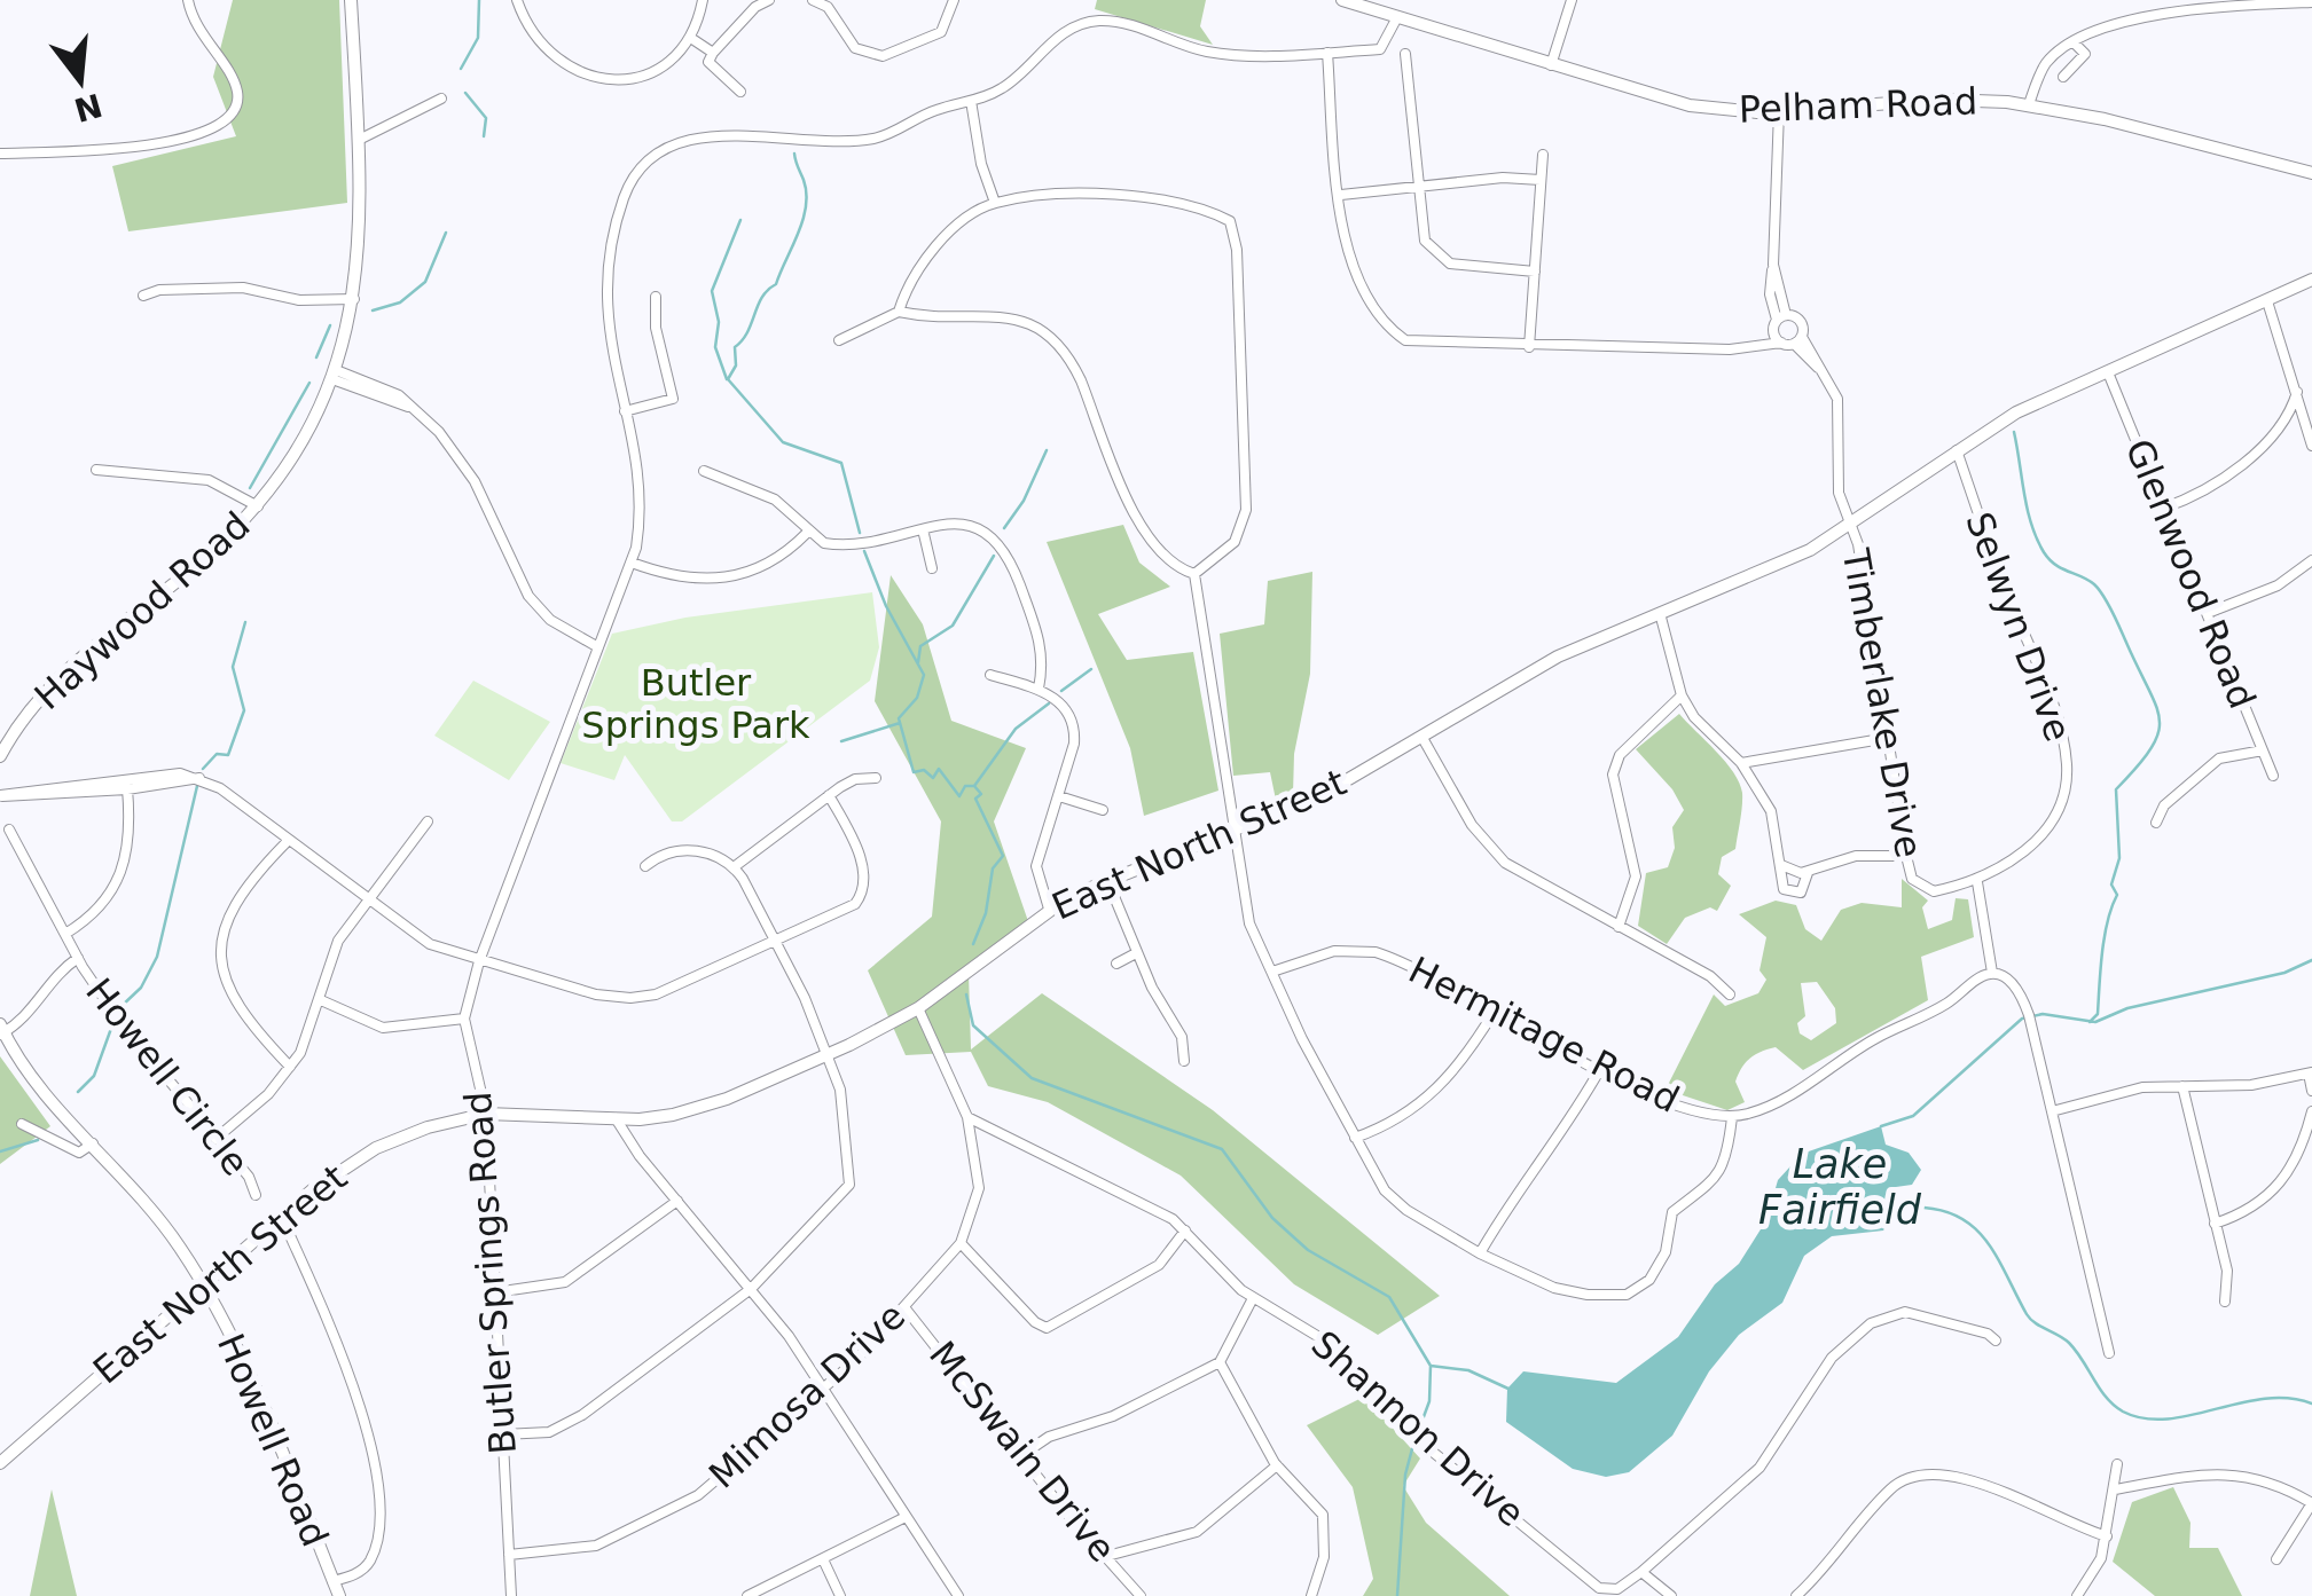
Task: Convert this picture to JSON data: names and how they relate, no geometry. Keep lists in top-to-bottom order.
{
  "streets": {
    "main road": [
      "Pelham Road",
      "Haywood Road",
      "East North Street",
      "Howell Road"
    ],
    "street": [
      "Glenwood Road",
      "Selwyn Drive",
      "Timberlake Drive",
      "Hermitage Road",
      "Howell Circle",
      "Butler Springs Road",
      "Mimosa Drive",
      "Shannon Drive",
      "McSwain Drive"
    ]
  },
  "crossings": [
    ["Pelham Road", "Butler Springs Road"],
    ["Glenwood Road", "East North Street"],
    ["Selwyn Drive", "Timberlake Drive"],
    ["Selwyn Drive", "East North Street"],
    ["Timberlake Drive", "East North Street"],
    ["East North Street", "Butler Springs Road"],
    ["East North Street", "Howell Road"],
    ["Butler Springs Road", "Mimosa Drive"],
    ["Mimosa Drive", "Shannon Drive"],
    ["Mimosa Drive", "McSwain Drive"]
  ],
  "water": ["Lake Fairfield"],
  "parks": ["Butler Springs Park"],
  "north": "bottom"
}
